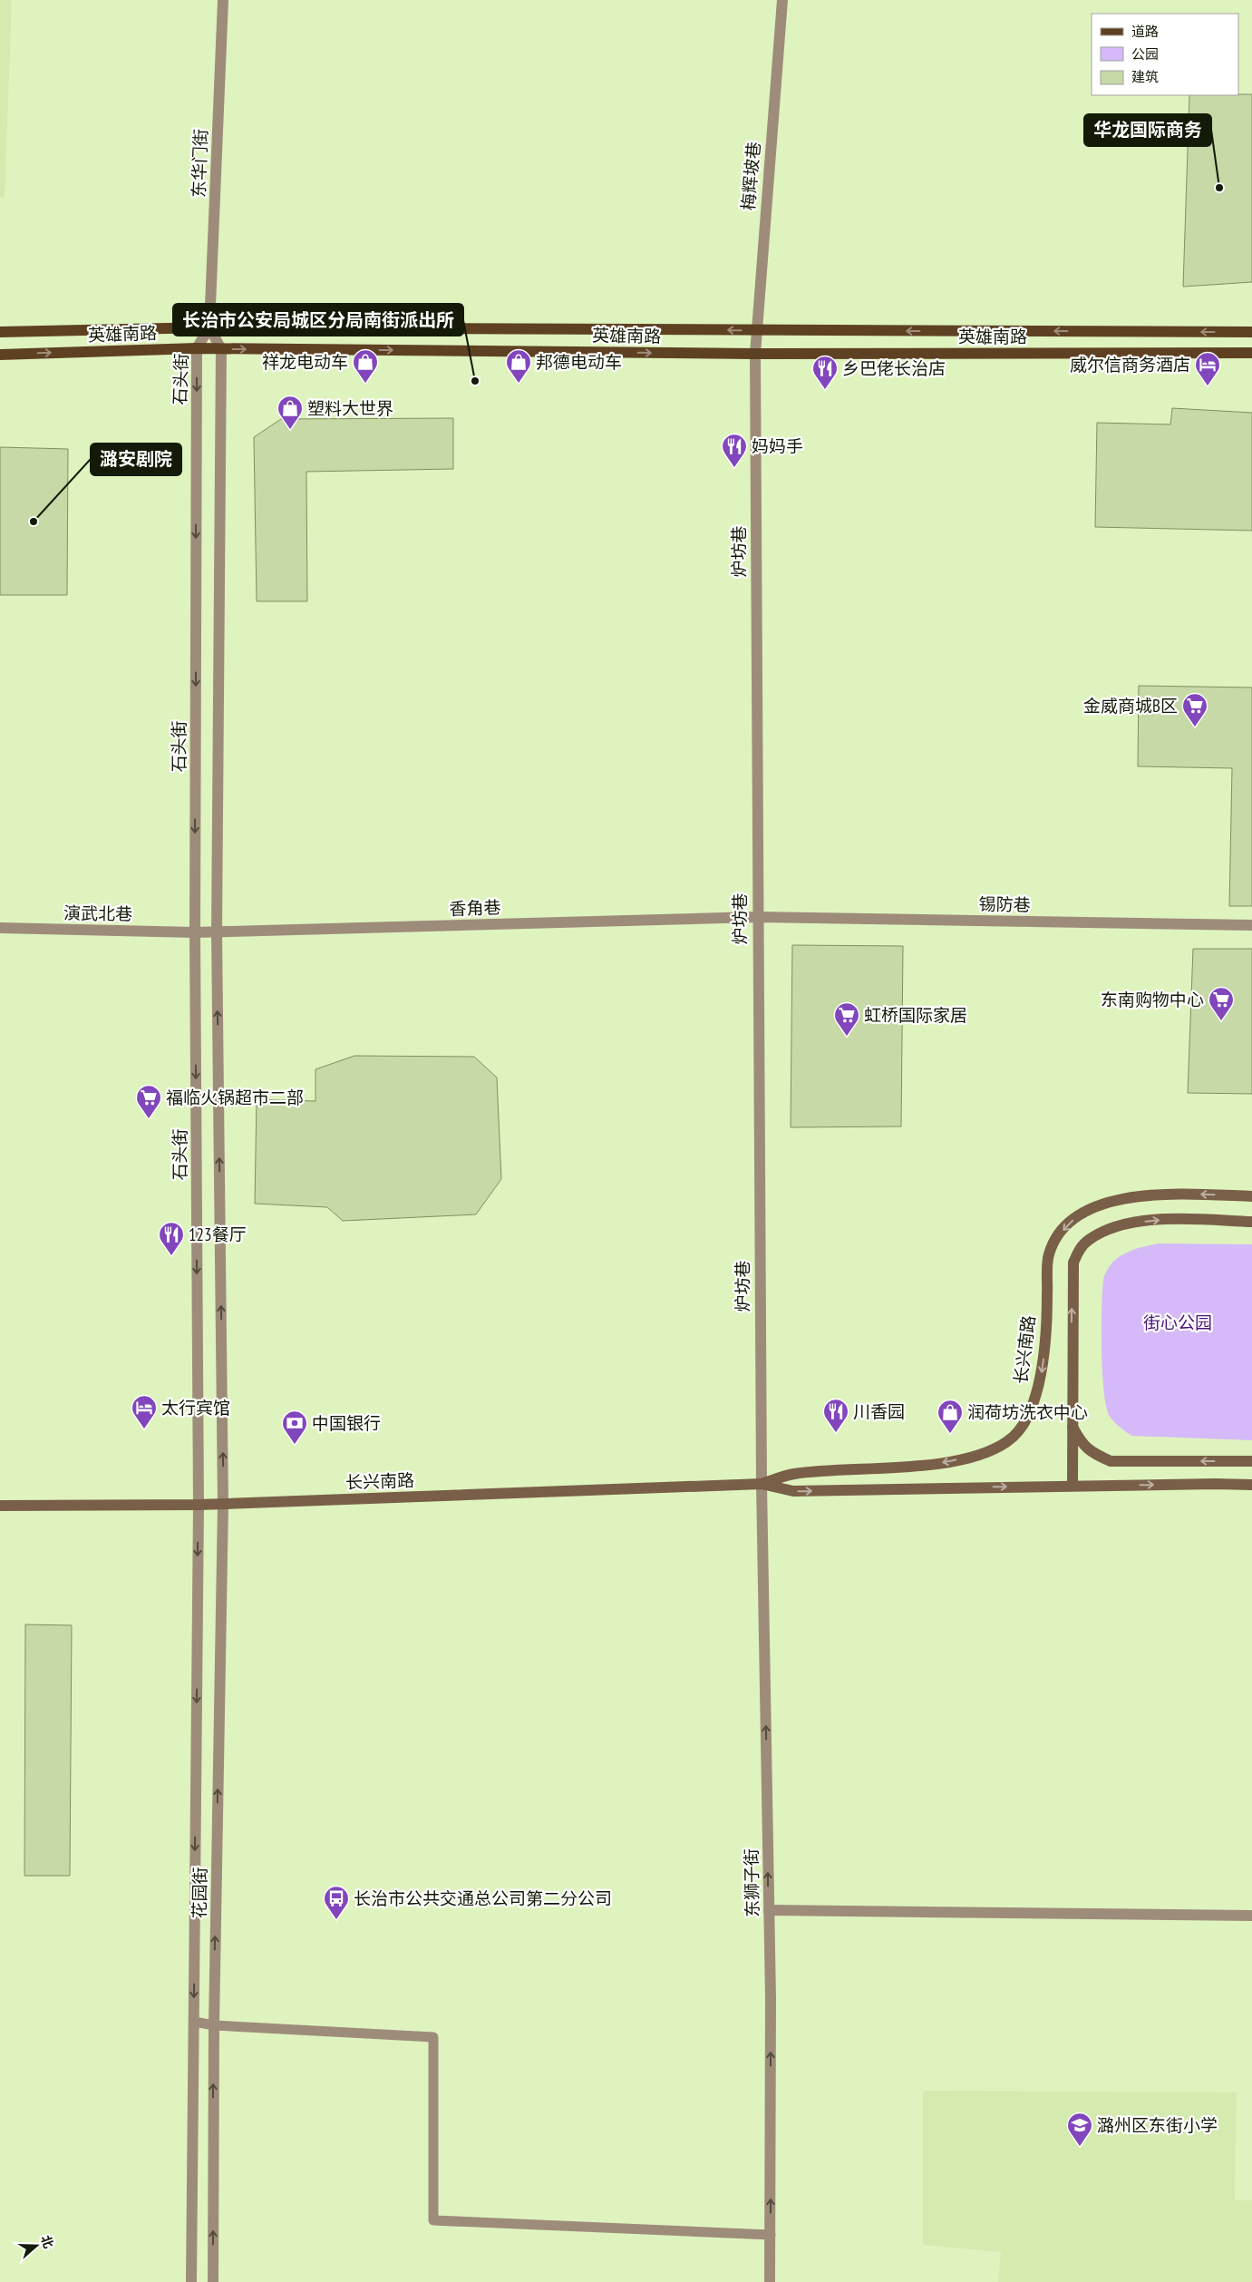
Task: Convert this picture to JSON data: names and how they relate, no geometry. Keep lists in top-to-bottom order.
{
  "streets": {
    "main road": ["英雄南路", "长兴南路"],
    "street": [
      "东华门街",
      "梅辉坡巷",
      "石头街",
      "炉坊巷",
      "锡防巷",
      "香角巷",
      "演武北巷",
      "东狮子街",
      "花园街"
    ]
  },
  "crossings": [
    ["东华门街", "英雄南路"],
    ["东华门街", "石头街"],
    ["梅辉坡巷", "英雄南路"],
    ["梅辉坡巷", "炉坊巷"],
    ["英雄南路", "石头街"],
    ["英雄南路", "炉坊巷"],
    ["石头街", "香角巷"],
    ["石头街", "演武北巷"],
    ["石头街", "长兴南路"],
    ["石头街", "花园街"],
    ["炉坊巷", "锡防巷"],
    ["炉坊巷", "香角巷"],
    ["炉坊巷", "长兴南路"],
    ["炉坊巷", "东狮子街"],
    ["锡防巷", "香角巷"],
    ["香角巷", "演武北巷"],
    ["长兴南路", "东狮子街"],
    ["长兴南路", "花园街"]
  ],
  "one_way": ["东狮子街"],
  "parks": ["街心公园"],
  "places": {
    "other": ["华龙国际商务", "长治市公安局城区分局南街派出所", "潞安剧院"],
    "shop": [
      "祥龙电动车",
      "邦德电动车",
      "塑料大世界",
      "润荷坊洗衣中心"
    ],
    "hotel": ["威尔信商务酒店", "太行宾馆"],
    "restaurant": [
      "乡巴佬长治店",
      "妈妈手",
      "123餐厅",
      "川香园"
    ],
    "supermarket": [
      "金威商城B区",
      "东南购物中心",
      "虹桥国际家居",
      "福临火锅超市二部"
    ],
    "bank": ["中国银行"],
    "bus stop": ["长治市公共交通总公司第二分公司"],
    "school or university": ["潞州区东街小学"]
  },
  "legend": ["道路", "公园", "建筑"],
  "north": "right"
}
